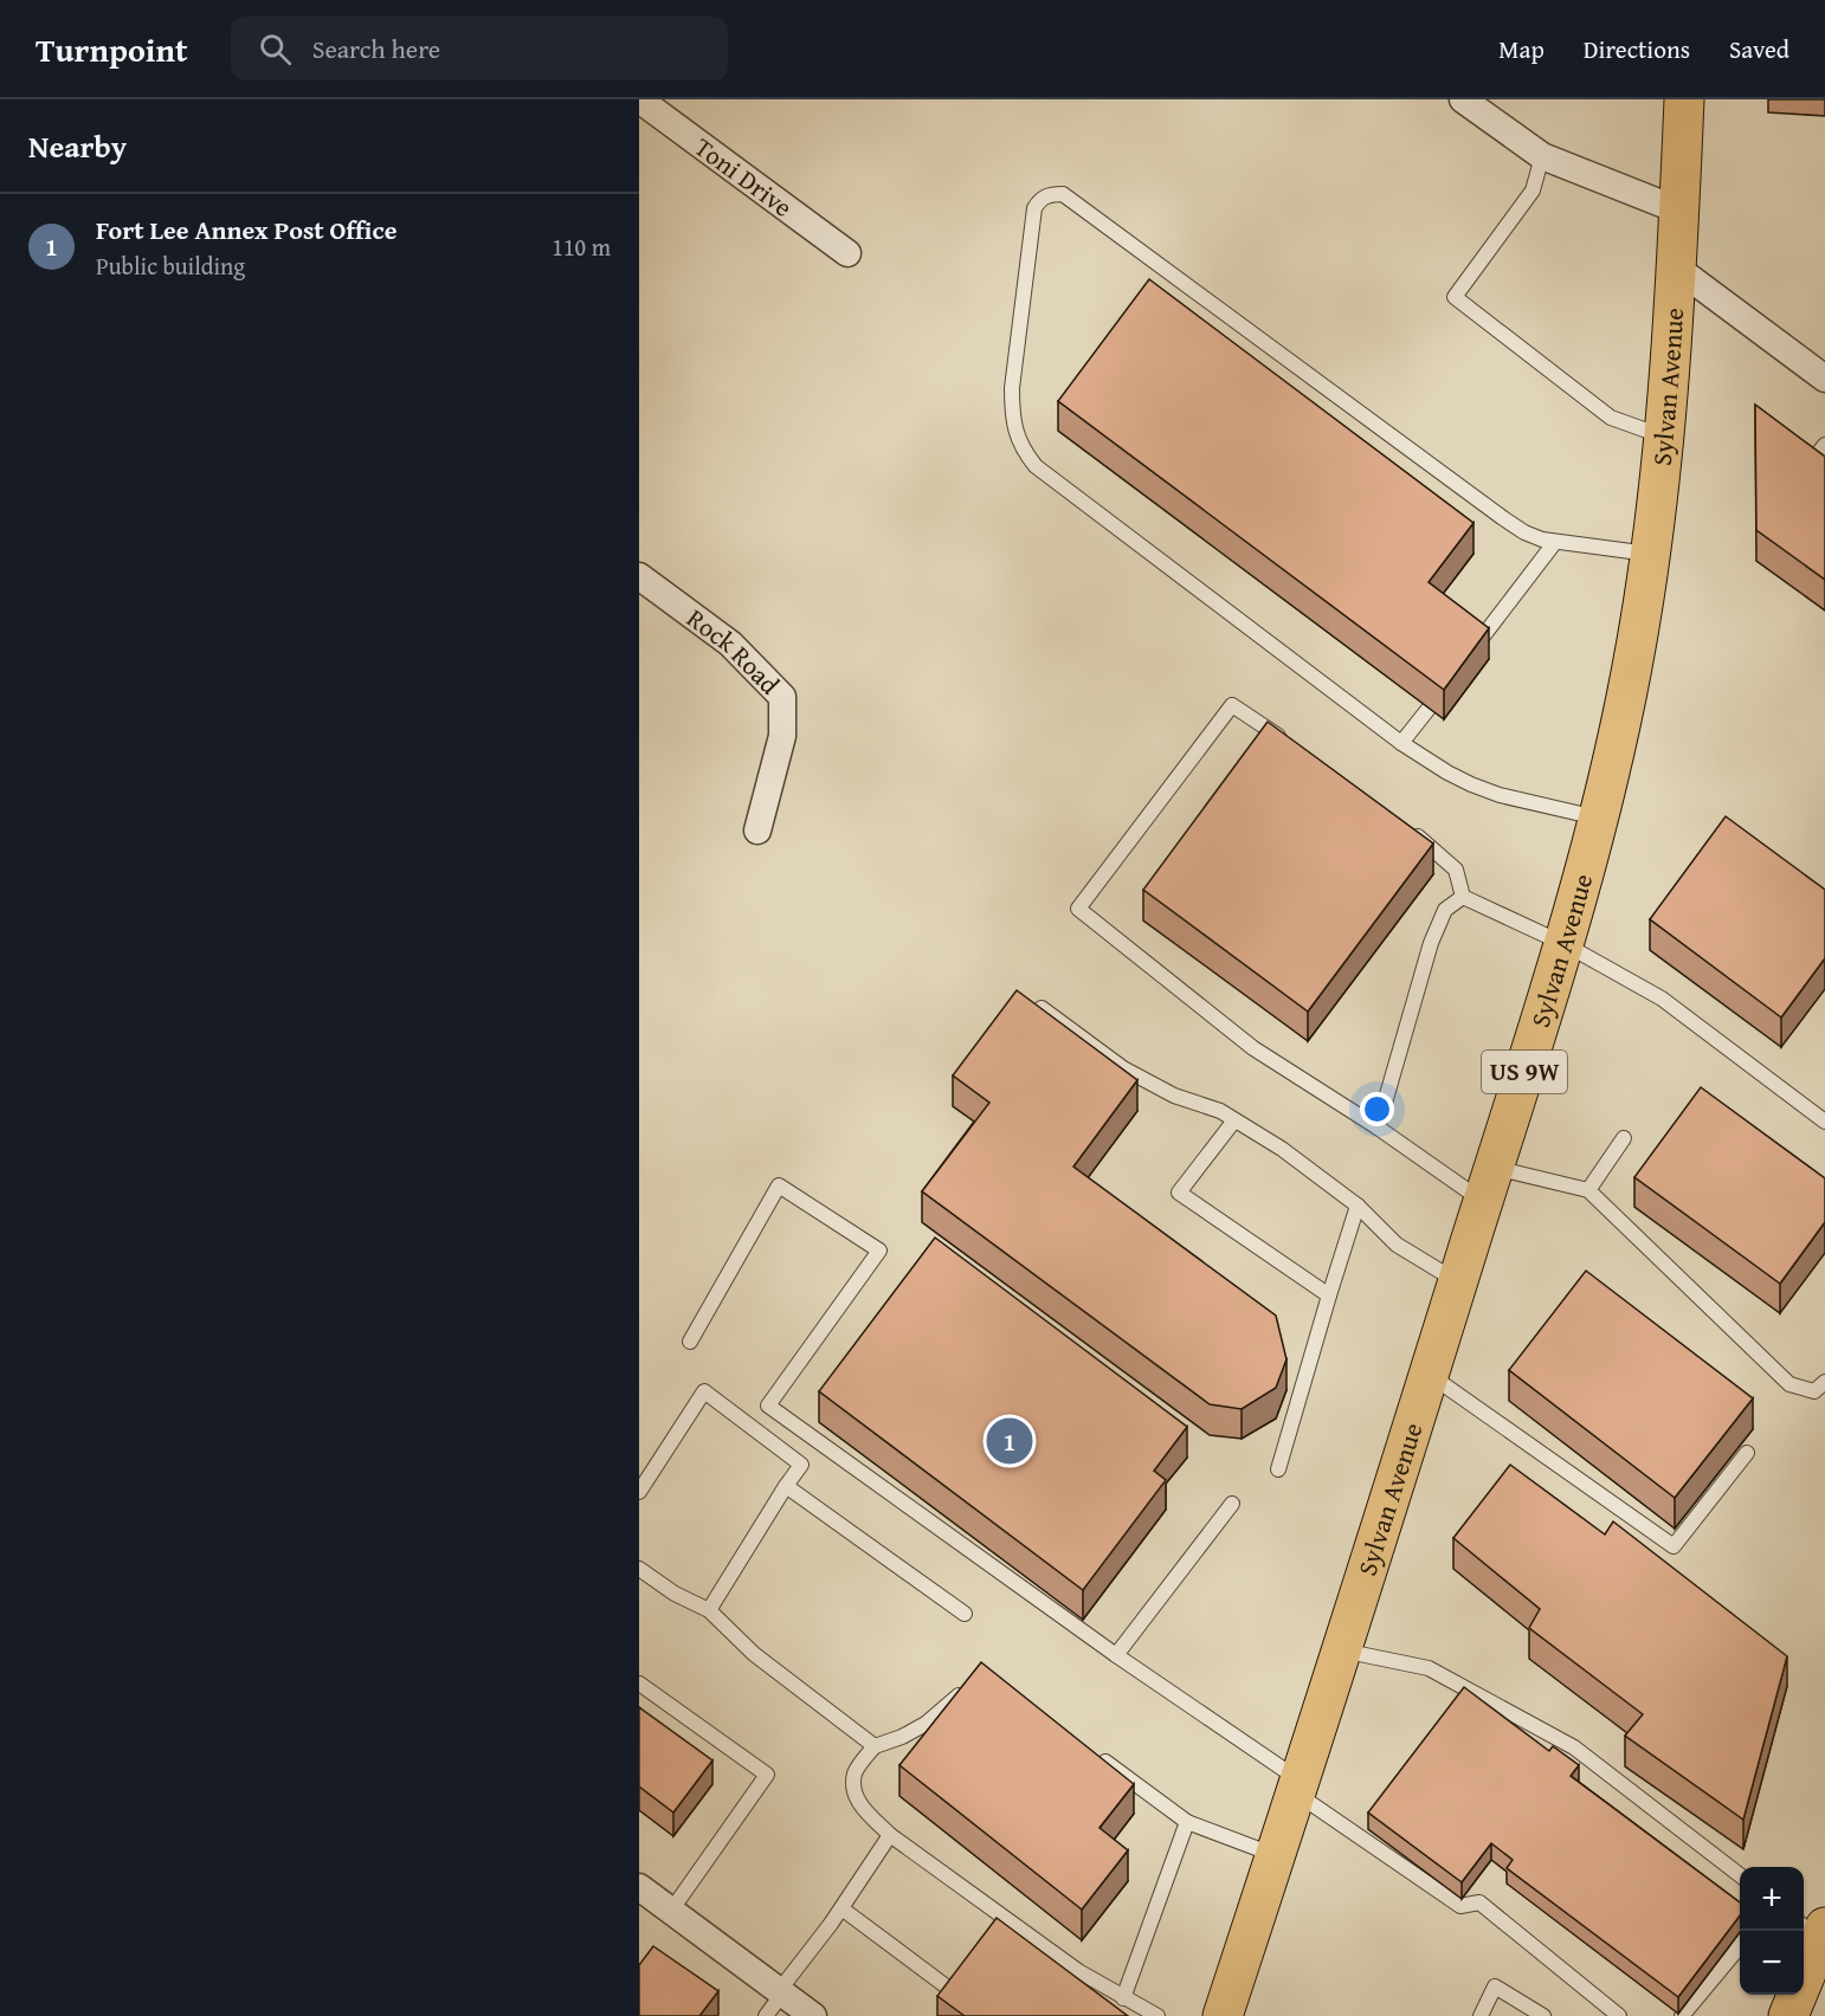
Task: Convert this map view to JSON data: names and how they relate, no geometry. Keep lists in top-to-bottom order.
{
  "streets": {
    "main road": ["Sylvan Avenue", "US 9W"],
    "street": ["Toni Drive", "Rock Road"]
  },
  "page": {
    "header": "Turnpoint",
    "search": "Search here",
    "nav": ["Map", "Directions", "Saved"],
    "heading": "Nearby",
    "list": [
      {
        "mark": "1",
        "name": "Fort Lee Annex Post Office",
        "note": "Public building",
        "value": "110 m"
      }
    ],
    "pins": "1",
    "map_buttons": ["+", "−"]
  }
}
